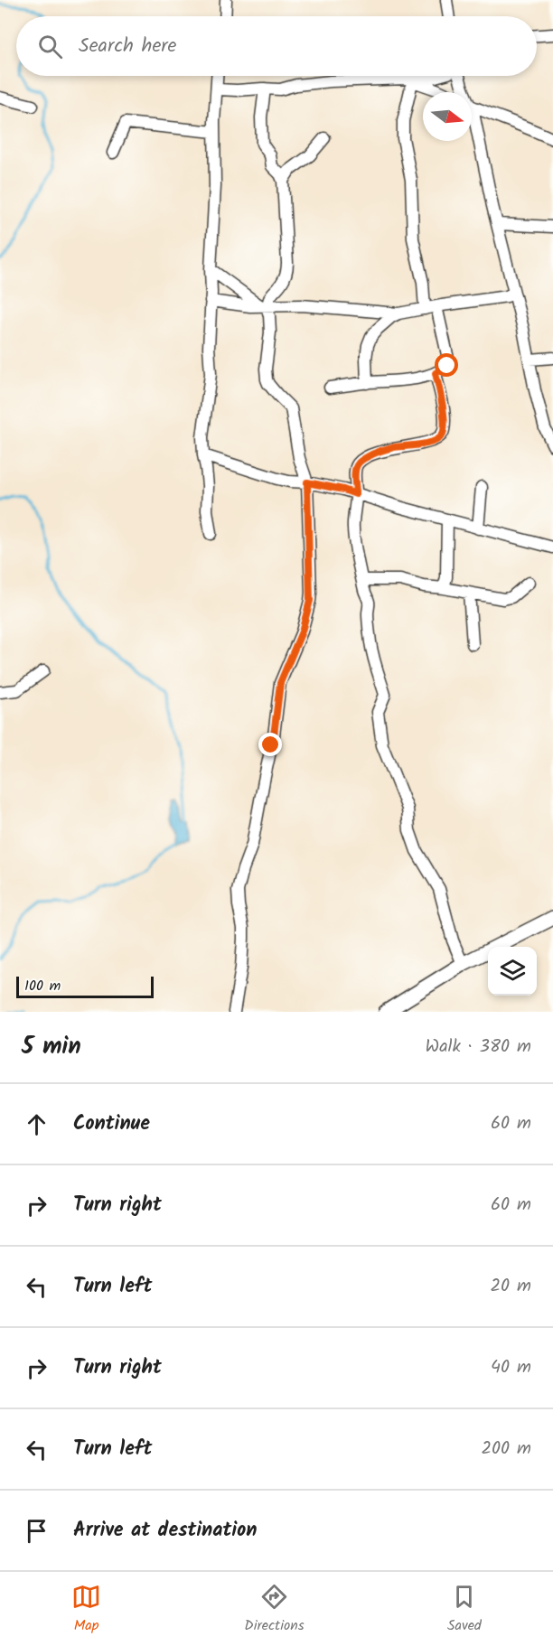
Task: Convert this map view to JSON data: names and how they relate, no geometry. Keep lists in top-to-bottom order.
{
  "scale_bar": "100 m",
  "north": "right",
  "page": {
    "search": "Search here",
    "scale": "100 m",
    "heading": ["5 min", "Walk · 380 m"],
    "list": [
      ["Continue", "60 m"],
      ["Turn right", "60 m"],
      ["Turn left", "20 m"],
      ["Turn right", "40 m"],
      ["Turn left", "200 m"],
      "Arrive at destination"
    ],
    "nav": ["Map", "Directions", "Saved"]
  }
}
